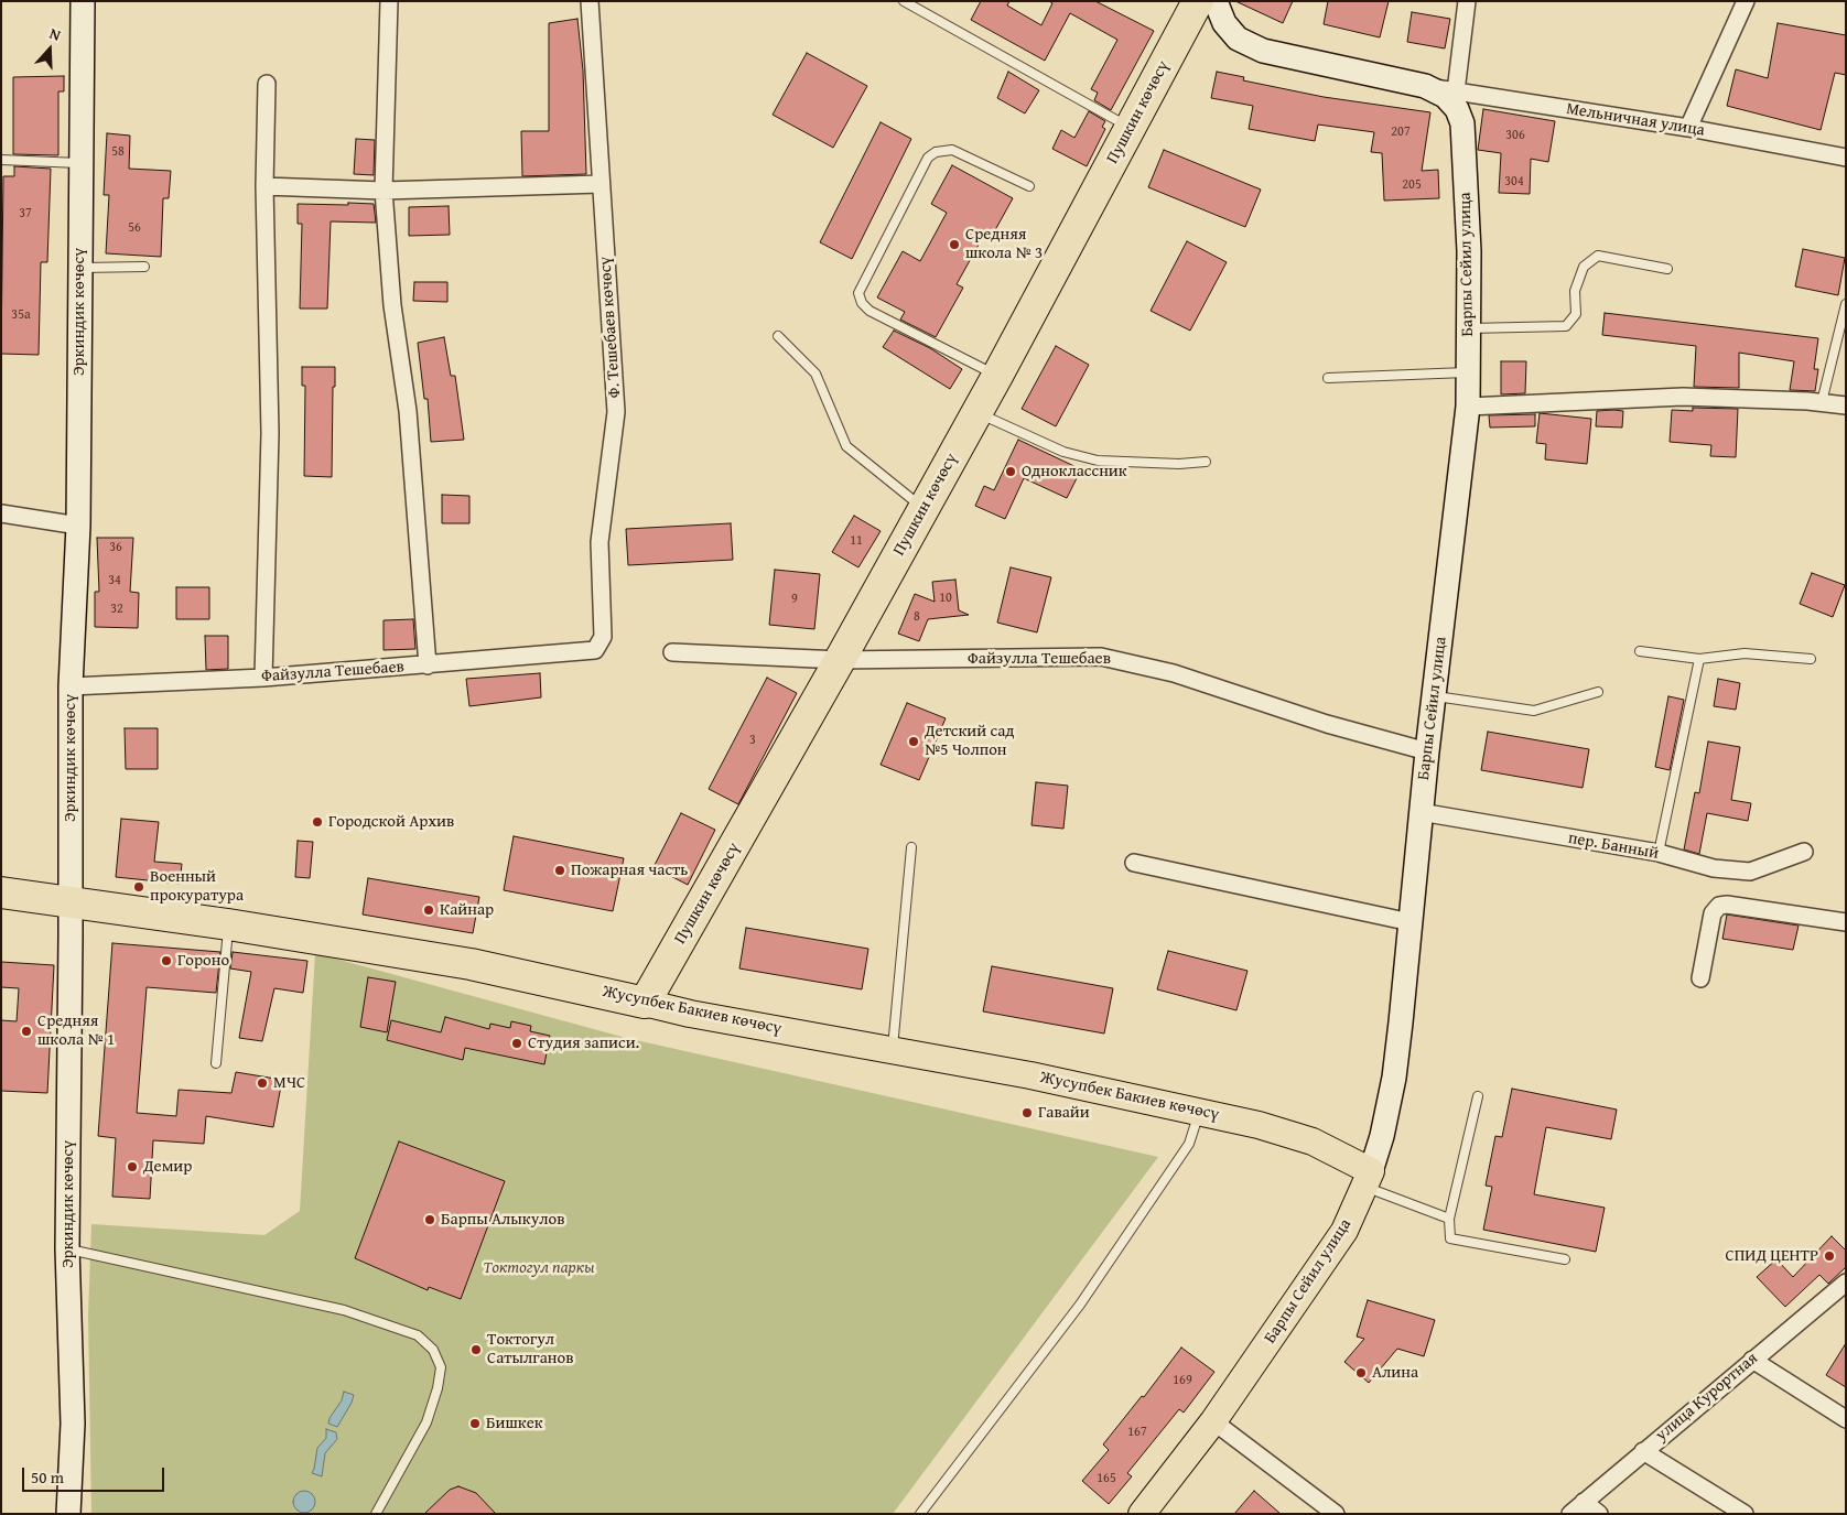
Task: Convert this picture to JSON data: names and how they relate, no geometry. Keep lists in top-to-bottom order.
{
  "streets": {
    "highway": ["Пушкин көчөсү", "Жусупбек Бакиев көчөсү"],
    "main road": ["Барпы Сейил улица", "Эркиндик көчөсү"],
    "street": [
      "Мельничная улица",
      "Ф. Тешебаев көчөсү",
      "Файзулла Тешебаев",
      "пер. Банный",
      "улица Курортная"
    ]
  },
  "crossings": [
    ["Пушкин көчөсү", "Файзулла Тешебаев"],
    ["Пушкин көчөсү", "Жусупбек Бакиев көчөсү"],
    ["Мельничная улица", "Барпы Сейил улица"],
    ["Барпы Сейил улица", "Файзулла Тешебаев"],
    ["Барпы Сейил улица", "пер. Банный"],
    ["Барпы Сейил улица", "Жусупбек Бакиев көчөсү"],
    ["Эркиндик көчөсү", "Файзулла Тешебаев"],
    ["Эркиндик көчөсү", "Жусупбек Бакиев көчөсү"],
    ["Ф. Тешебаев көчөсү", "Файзулла Тешебаев"]
  ],
  "parks": ["Токтогул паркы"],
  "places": [
    "Средняя школа № 3",
    "Одноклассник",
    "Детский сад №5 Чолпон",
    "Городской Архив",
    "Пожарная часть",
    "Военный прокуратура",
    "Кайнар",
    "Гороно",
    "Средняя школа № 1",
    "Студия записи.",
    "МЧС",
    "Гавайи",
    "Демир",
    "Барпы Алыкулов",
    "СПИД ЦЕНТР",
    "Токтогул Сатылганов",
    "Алина",
    "Бишкек"
  ],
  "house_numbers": [
    "207",
    "306",
    "58",
    "304",
    "205",
    "37",
    "56",
    "35а",
    "11",
    "36",
    "34",
    "10",
    "9",
    "32",
    "8",
    "3",
    "169",
    "167",
    "165"
  ],
  "scale_bar": "50 m",
  "north": "top"
}
